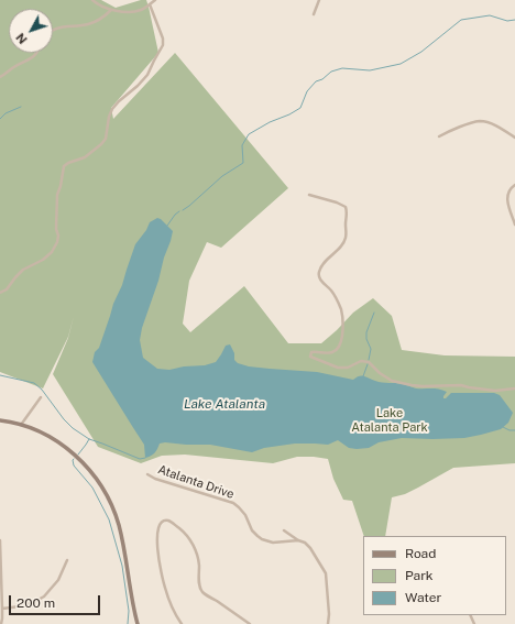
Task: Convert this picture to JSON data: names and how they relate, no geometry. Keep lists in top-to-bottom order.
{
  "streets": {
    "street": ["Atalanta Drive"]
  },
  "water": ["Lake Atalanta"],
  "parks": ["Lake Atalanta Park"],
  "legend": ["Road", "Park", "Water"],
  "scale_bar": "200 m",
  "north": "bottom left"
}
